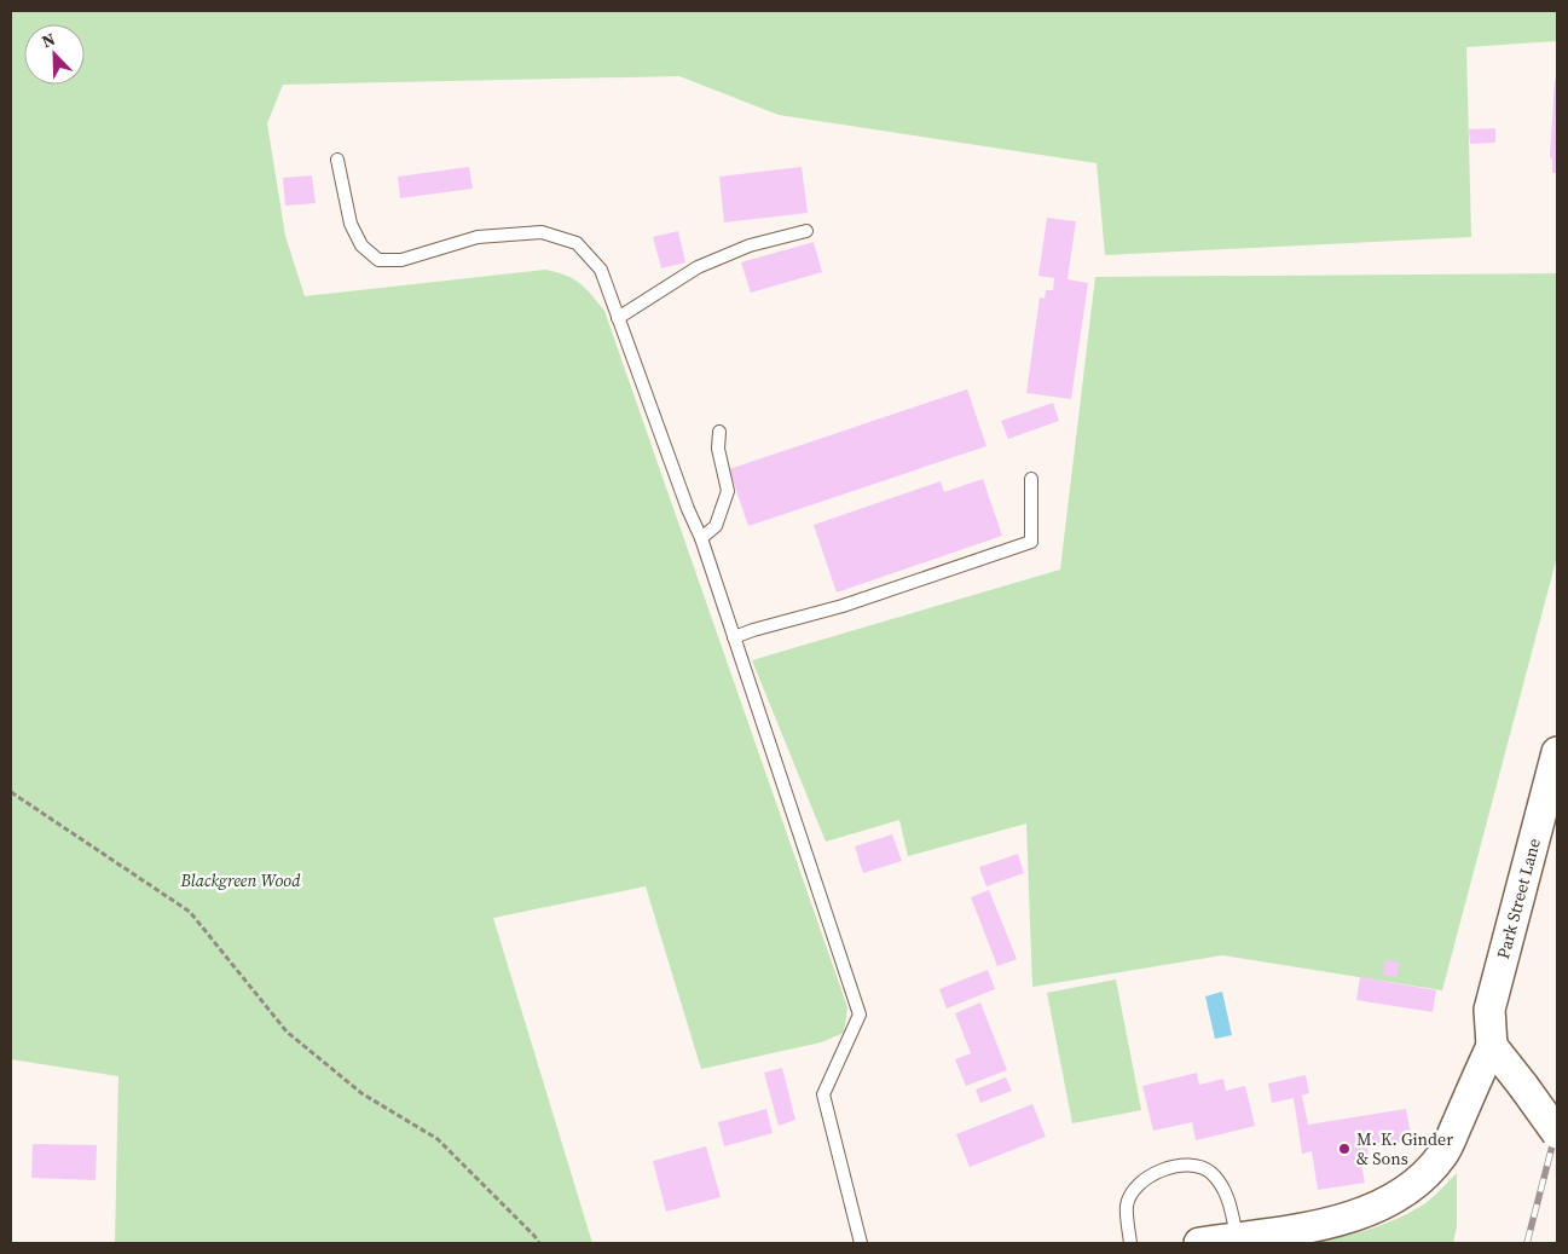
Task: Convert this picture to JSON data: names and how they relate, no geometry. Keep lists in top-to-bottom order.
{
  "streets": {
    "street": ["Park Street Lane"]
  },
  "parks": ["Blackgreen Wood"],
  "places": ["M. K. Ginder & Sons"],
  "north": "top left"
}
